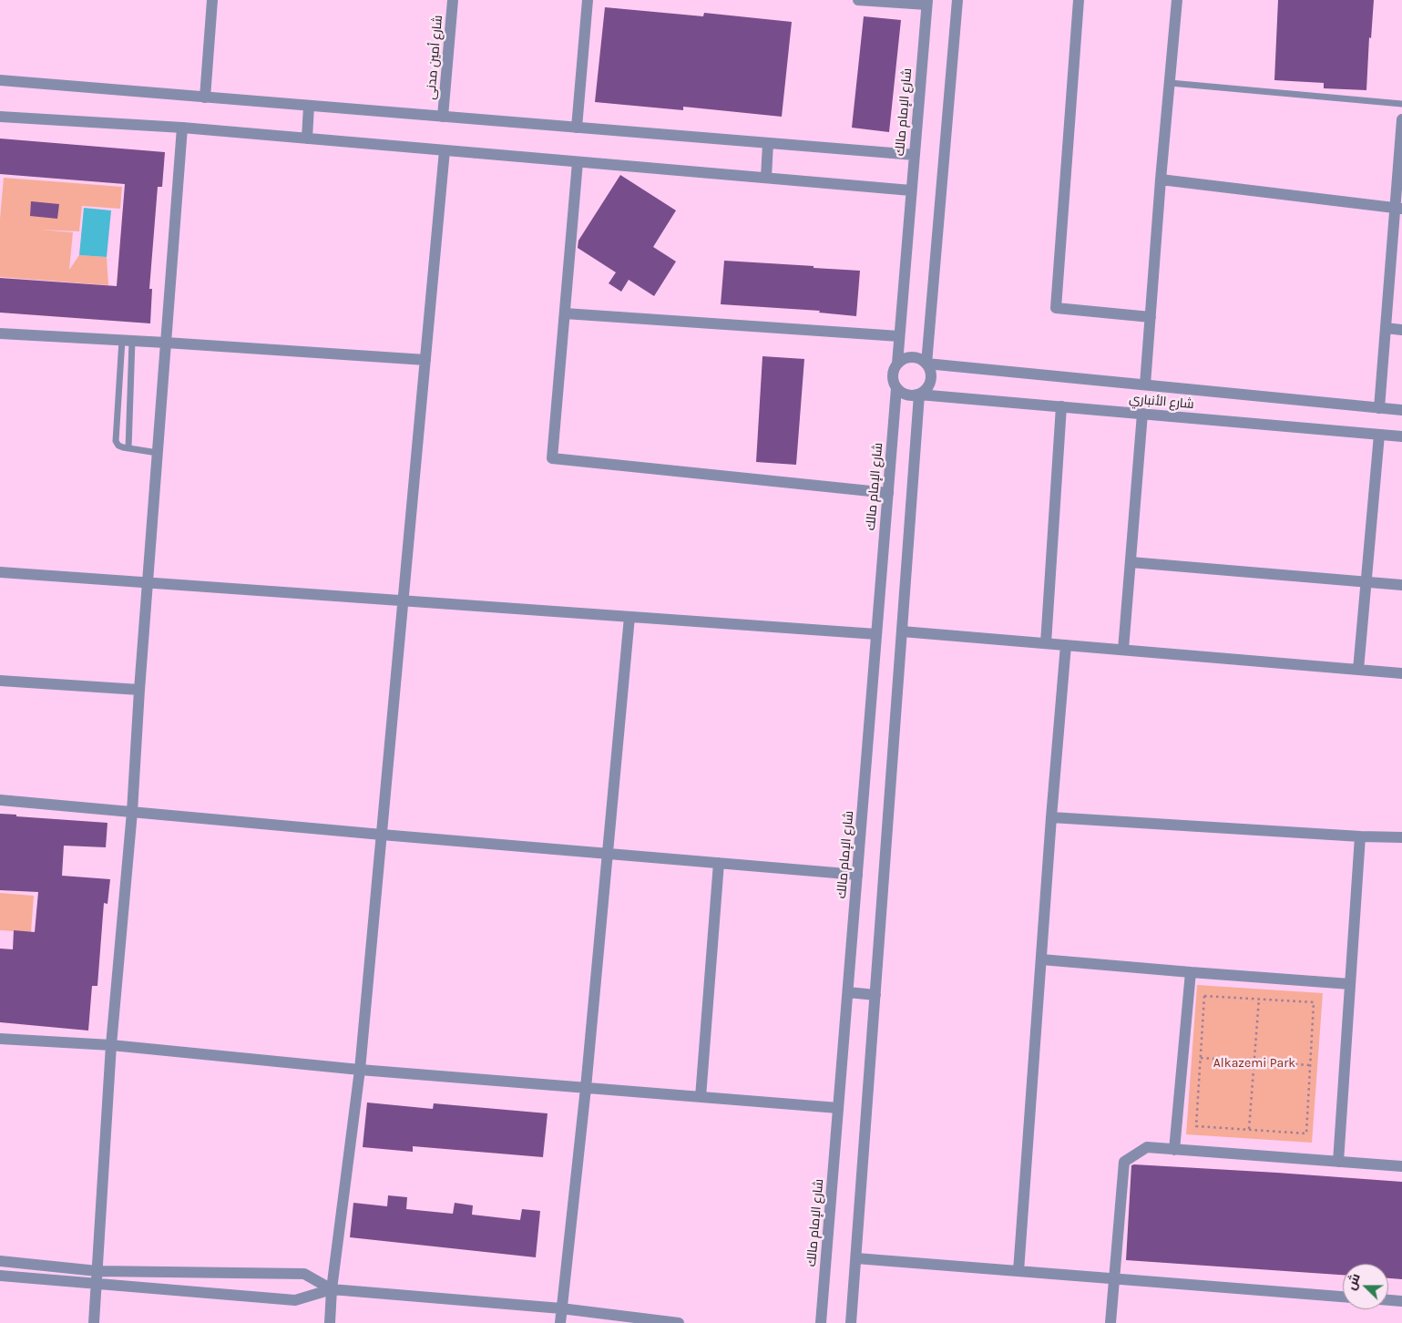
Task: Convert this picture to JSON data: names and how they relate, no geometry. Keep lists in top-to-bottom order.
{
  "streets": {
    "street": ["شارع أمين مدنى", "شارع الإمام مالك", "شارع الأنباري"]
  },
  "crossings": [
    ["شارع الإمام مالك", "شارع الأنباري"]
  ],
  "parks": ["Alkazemi Park"],
  "north": "left"
}
